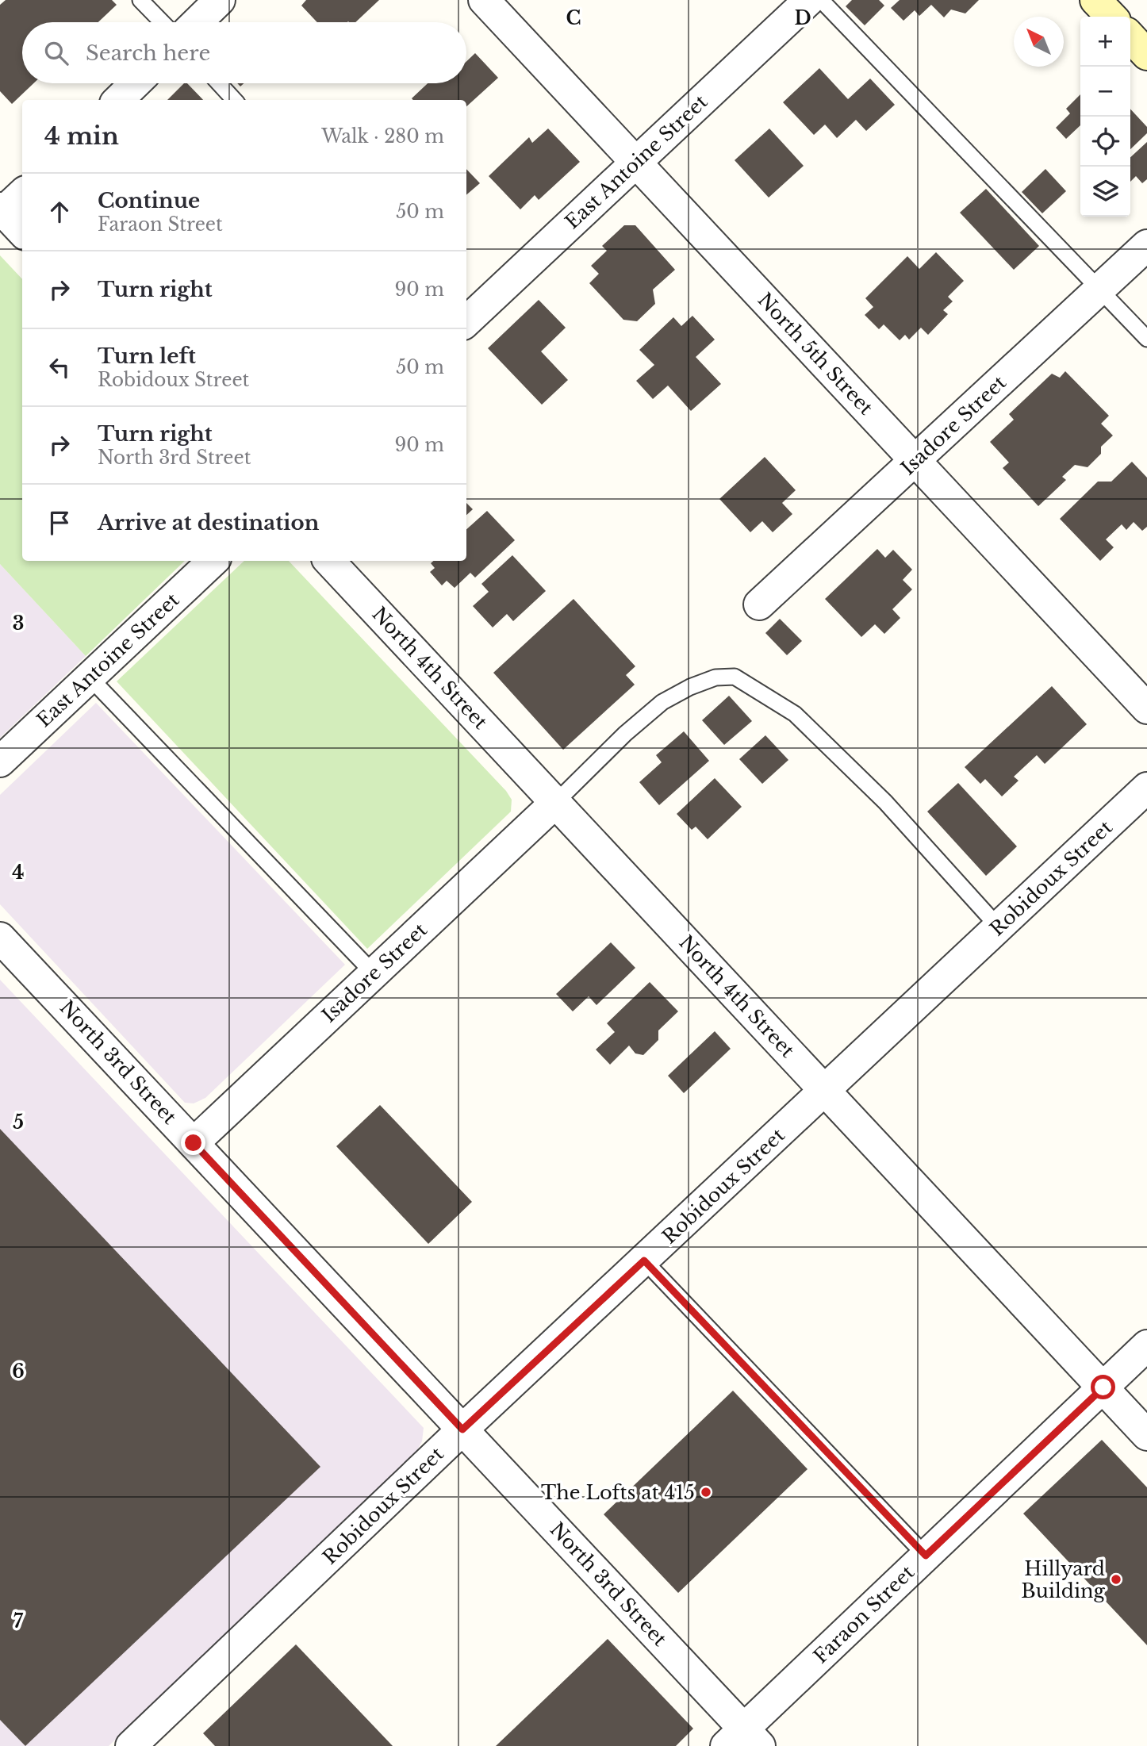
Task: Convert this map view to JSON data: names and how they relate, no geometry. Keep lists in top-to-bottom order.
{
  "streets": {
    "street": [
      "East Antoine Street",
      "North 5th Street",
      "Isadore Street",
      "North 4th Street",
      "Robidoux Street",
      "North 3rd Street",
      "Faraon Street"
    ]
  },
  "crossings": [
    ["East Antoine Street", "North 5th Street"],
    ["North 5th Street", "Isadore Street"],
    ["Isadore Street", "North 4th Street"],
    ["Isadore Street", "North 3rd Street"],
    ["North 4th Street", "Robidoux Street"],
    ["North 4th Street", "Faraon Street"],
    ["Robidoux Street", "North 3rd Street"],
    ["North 3rd Street", "Faraon Street"]
  ],
  "places": ["The Lofts at 415", "Hillyard Building"],
  "north": "top left",
  "page": {
    "map_buttons": ["+", "−"],
    "search": "Search here",
    "heading": ["4 min", "Walk · 280 m"],
    "list": [
      ["Continue", "Faraon Street", "50 m"],
      ["Turn right", "90 m"],
      ["Turn left", "Robidoux Street", "50 m"],
      ["Turn right", "North 3rd Street", "90 m"],
      "Arrive at destination"
    ]
  },
  "grid": {
    "columns": ["C", "D"],
    "rows": [
      "3",
      "4",
      "5",
      "6",
      "7"
    ]
  }
}
